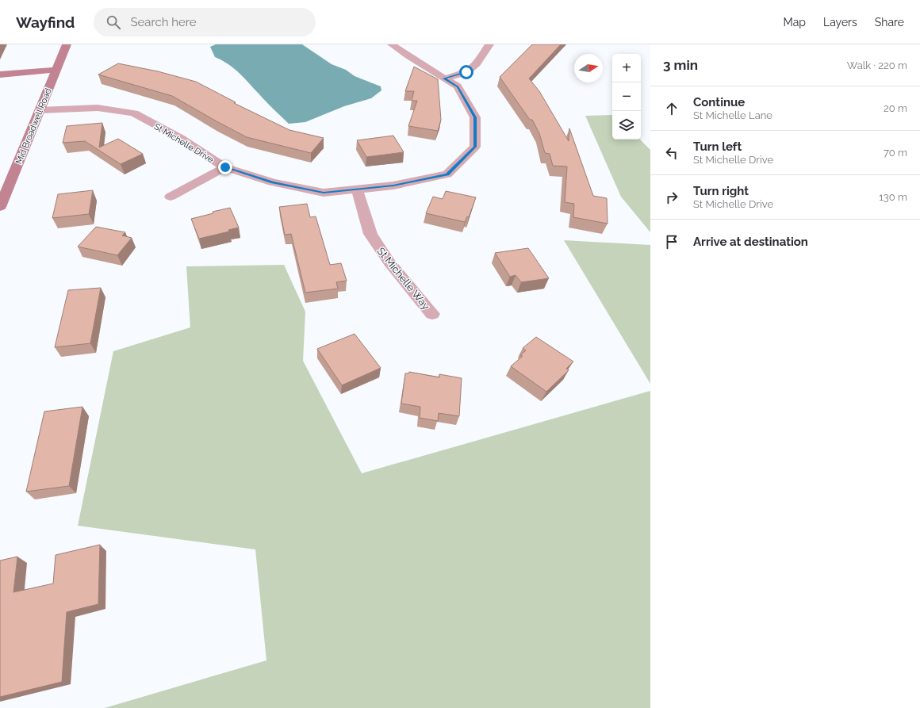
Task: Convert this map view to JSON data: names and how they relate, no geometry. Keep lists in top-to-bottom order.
{
  "streets": {
    "street": ["Mid Broadwell Road", "St Michelle Drive", "St Michelle Way"]
  },
  "crossings": [
    ["Mid Broadwell Road", "St Michelle Drive"],
    ["St Michelle Drive", "St Michelle Way"]
  ],
  "north": "right",
  "page": {
    "header": "Wayfind",
    "search": "Search here",
    "nav": ["Map", "Layers", "Share"],
    "heading": ["3 min", "Walk · 220 m"],
    "map_buttons": ["+", "−"],
    "list": [
      ["Continue", "St Michelle Lane", "20 m"],
      ["Turn left", "St Michelle Drive", "70 m"],
      ["Turn right", "St Michelle Drive", "130 m"],
      "Arrive at destination"
    ]
  }
}
